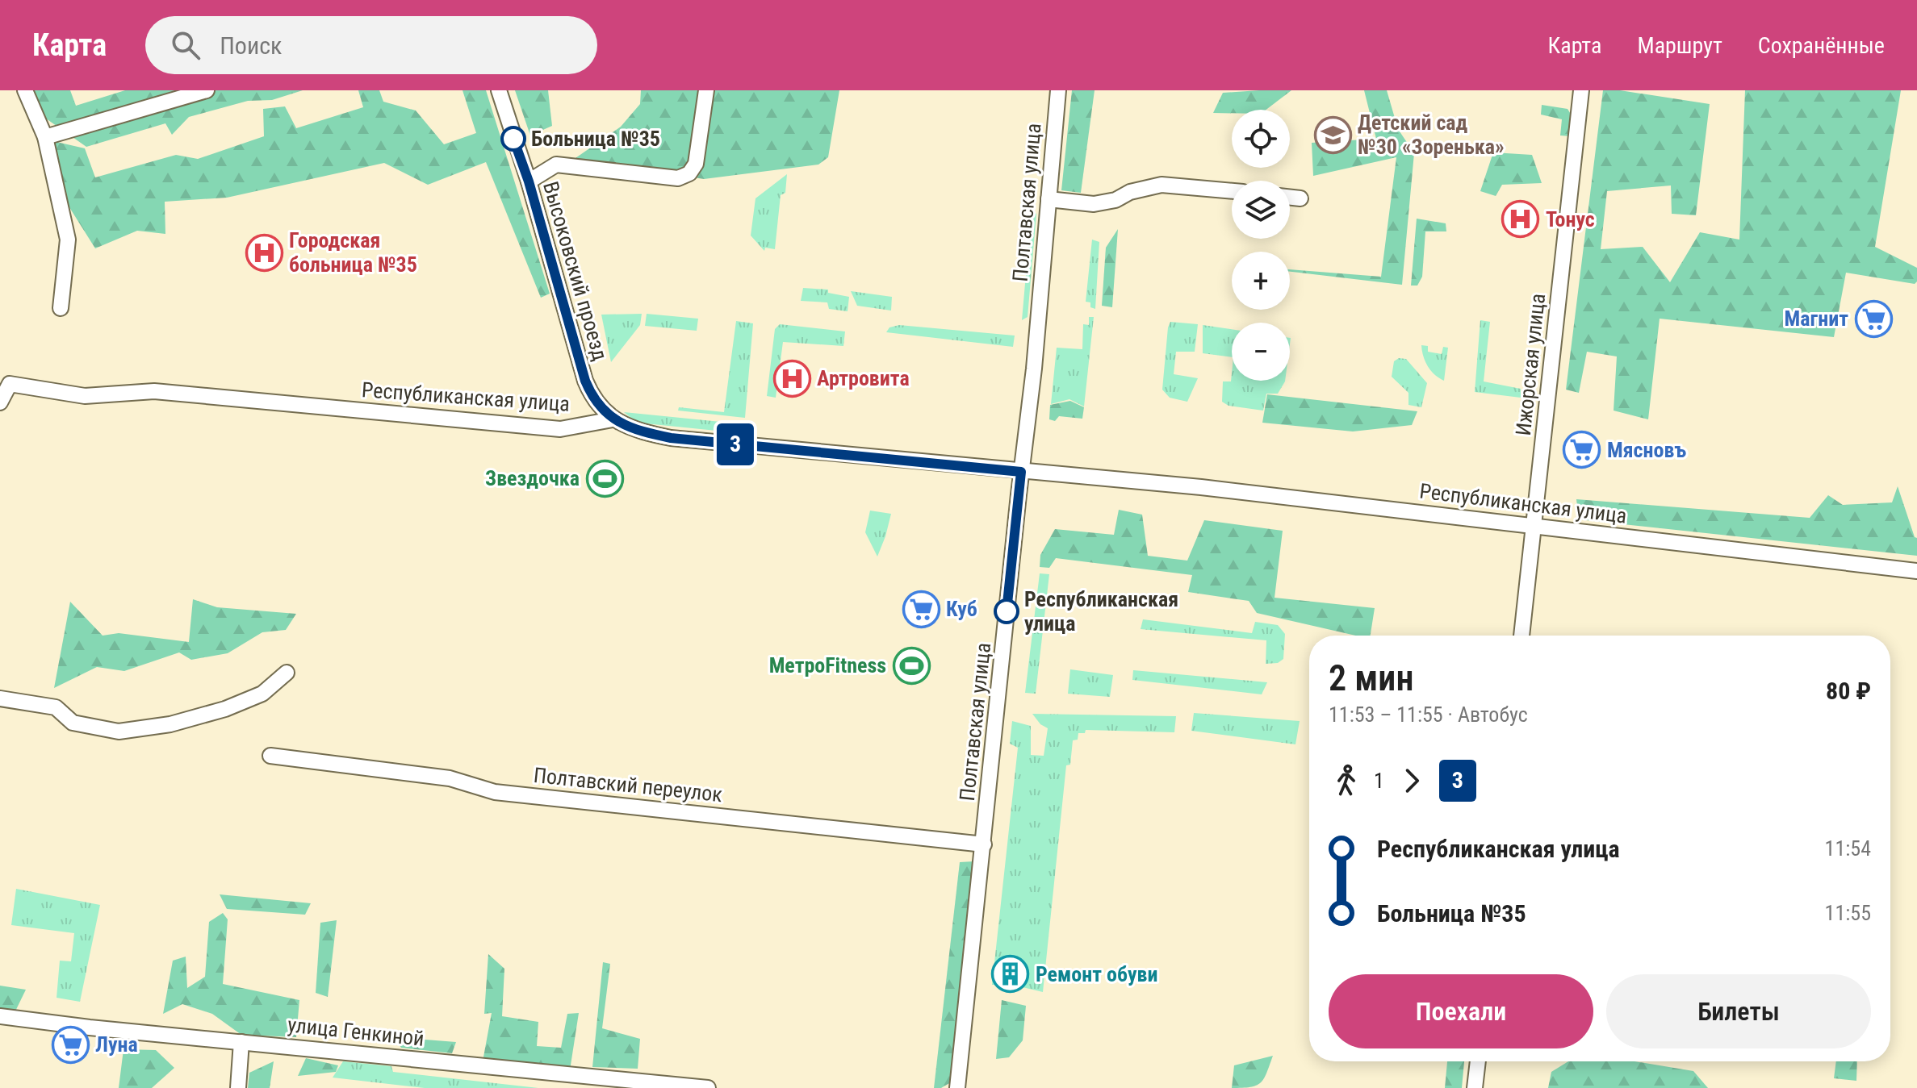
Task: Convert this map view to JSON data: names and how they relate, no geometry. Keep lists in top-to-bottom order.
{
  "streets": {
    "street": [
      "Полтавская улица",
      "Высоковский проезд",
      "Ижорская улица",
      "Республиканская улица",
      "Полтавский переулок",
      "улица Генкиной"
    ]
  },
  "crossings": [
    ["Полтавская улица", "Республиканская улица"],
    ["Полтавская улица", "Полтавский переулок"],
    ["Высоковский проезд", "Республиканская улица"],
    ["Ижорская улица", "Республиканская улица"]
  ],
  "places": {
    "school or university": ["Детский сад №30 «Зоренька»"],
    "other": ["Больница №35", "Республиканская улица"],
    "hospital": ["Тонус", "Городская больница №35", "Артровита"],
    "supermarket": [
      "Магнит",
      "Мясновъ",
      "Куб",
      "Луна"
    ],
    "sports": ["Звездочка", "МетроFitness"],
    "building": ["Ремонт обуви"]
  },
  "lines": ["bus line 3"],
  "page": {
    "header": "Карта",
    "search": "Поиск",
    "nav": ["Карта", "Маршрут", "Сохранённые"],
    "on_map": "3",
    "map_buttons": ["+", "−"],
    "heading": ["2 мин", "11:53 – 11:55 · Автобус", "80 ₽"],
    "legs": ["1", "3"],
    "list": [
      {
        "name": "Республиканская улица",
        "value": "11:54"
      },
      {
        "name": "Больница №35",
        "value": "11:55"
      }
    ],
    "buttons": ["Поехали", "Билеты"]
  }
}
